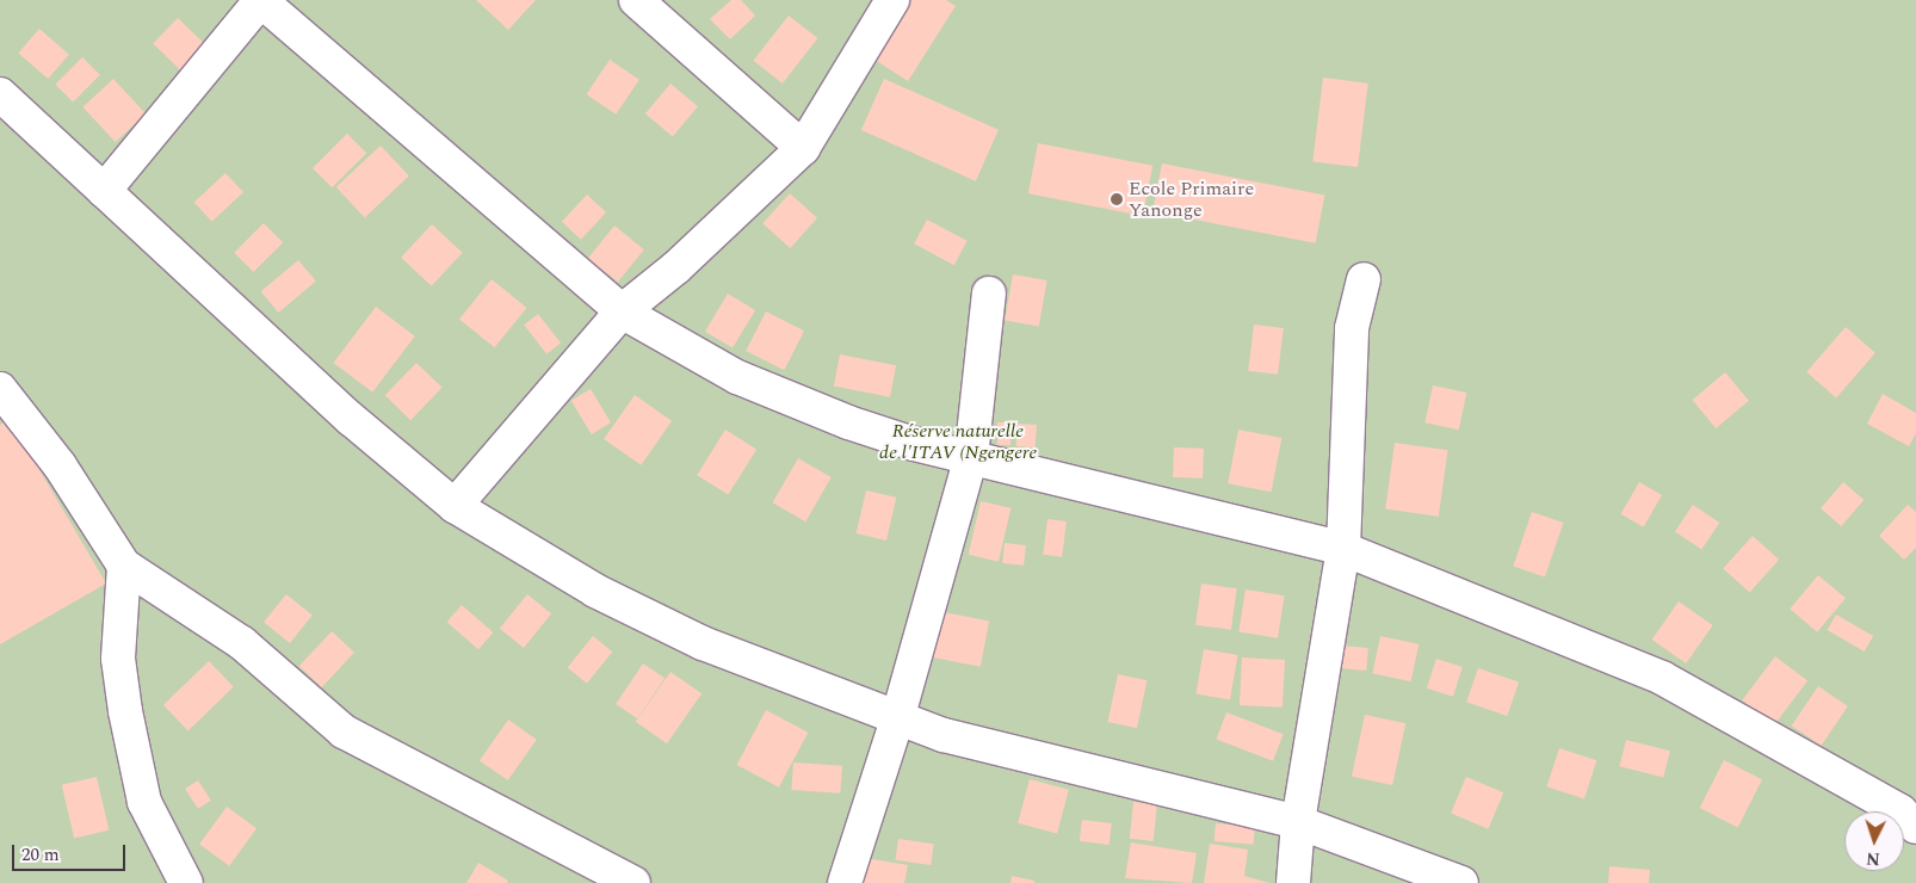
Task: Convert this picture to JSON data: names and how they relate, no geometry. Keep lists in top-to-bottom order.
{
  "parks": ["Réserve naturelle de l'ITAV (Ngengere"],
  "places": ["Ecole Primaire Yanonge"],
  "scale_bar": "20 m",
  "north": "bottom"
}
